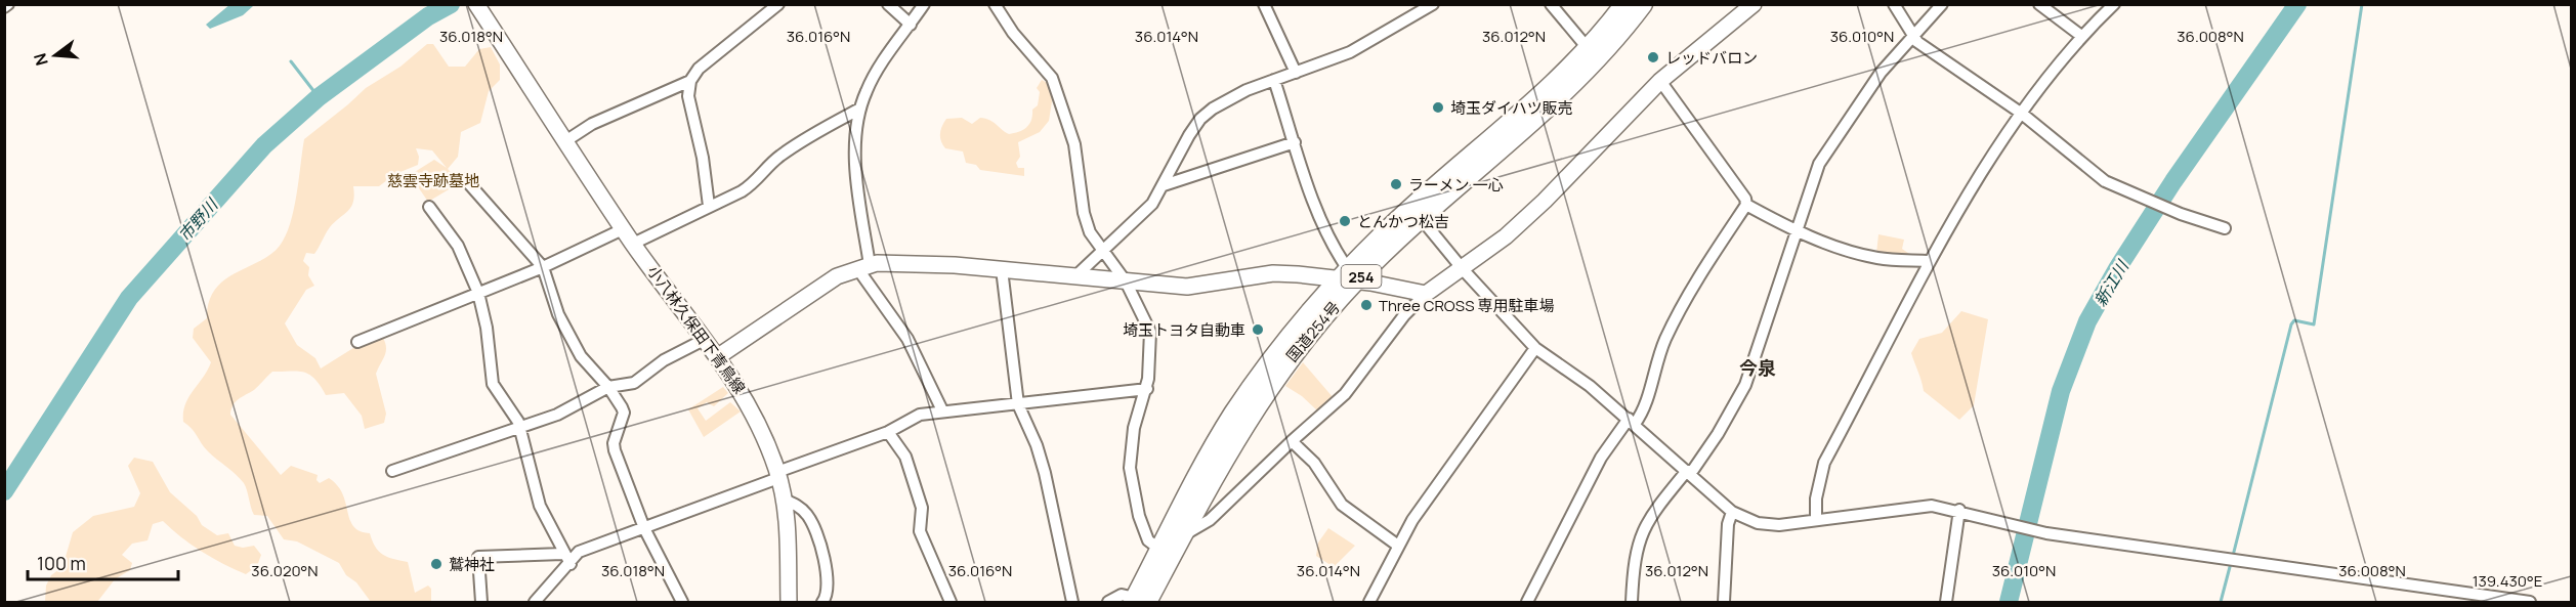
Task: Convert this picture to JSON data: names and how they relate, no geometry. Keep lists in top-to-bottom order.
{
  "streets": {
    "highway": ["254", "国道254号"],
    "street": ["小八林久保田下青鳥線"]
  },
  "districts": ["今泉"],
  "water": ["市野川", "新江川"],
  "parks": ["慈雲寺跡墓地"],
  "places": [
    "レッドバロン",
    "埼玉ダイハツ販売",
    "ラーメン 一心",
    "とんかつ松吉",
    "Three CROSS 専用駐車場",
    "埼玉トヨタ自動車",
    "鷲神社"
  ],
  "scale_bar": "100 m",
  "north": "left",
  "coordinates": [
    "36.018°N",
    "36.016°N",
    "36.014°N",
    "36.012°N",
    "36.010°N",
    "36.008°N",
    "36.020°N",
    "139.430°E"
  ]
}
